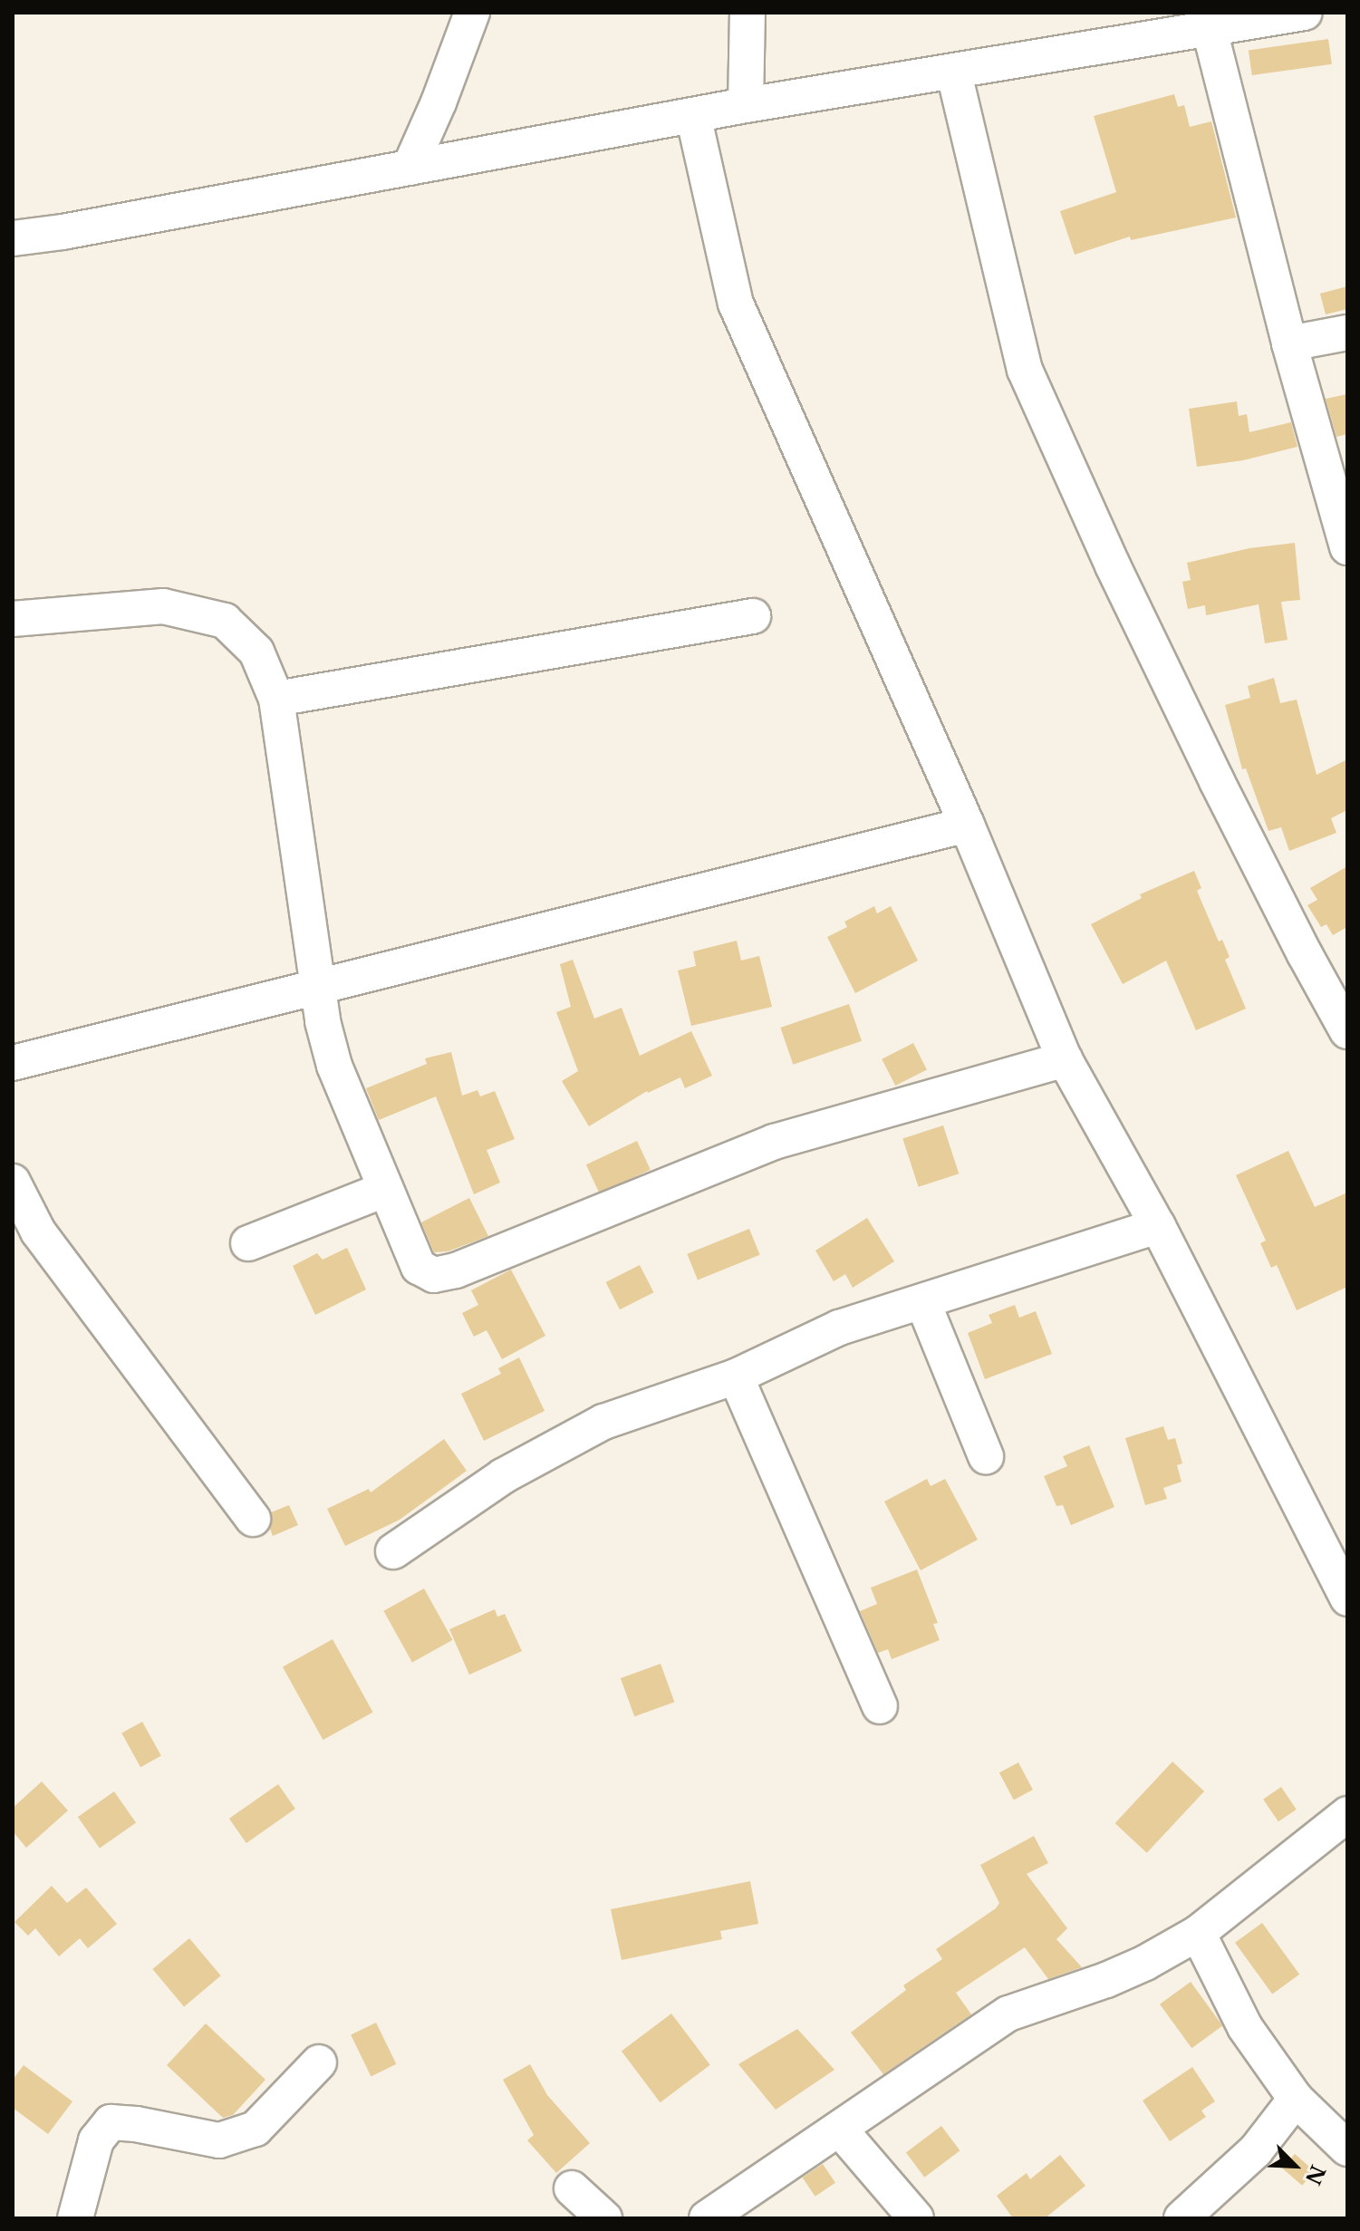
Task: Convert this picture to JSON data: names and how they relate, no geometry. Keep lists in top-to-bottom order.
{
  "north": "bottom right"
}
